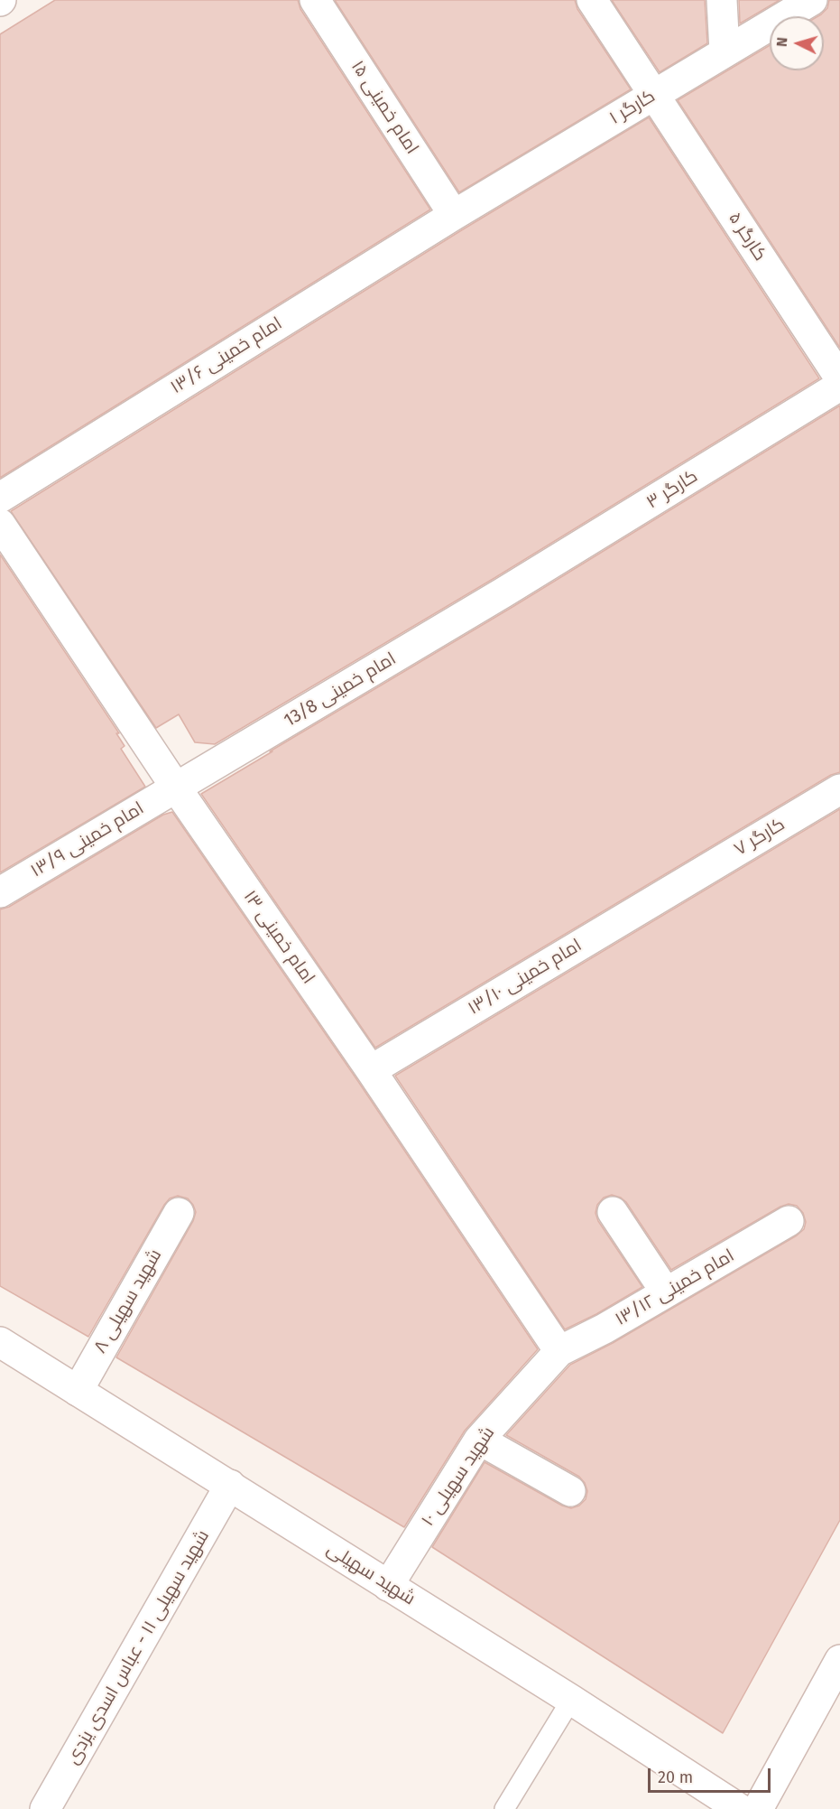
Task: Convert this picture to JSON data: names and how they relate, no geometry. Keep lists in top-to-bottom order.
{
  "streets": {
    "street": [
      "امام خمینی ۱۵",
      "کارگر ۱",
      "کارگر ۵",
      "امام خمینی ۱۳/۶",
      "کارگر ۳",
      "امام خمینی 13/8",
      "کارگر ۷",
      "امام خمینی ۱۳/۹",
      "امام خمینی ۱۳",
      "امام خمینی ۱۳/۱۰",
      "امام خمینی ۱۳/۱۲",
      "شهید سهیلی ۸",
      "شهید سهیلی ۱۰",
      "شهید سهیلی",
      "شهید سهیلی ۱۱ - عباس اسدی یزدی"
    ]
  },
  "crossings": [
    ["امام خمینی ۱۵", "کارگر ۱"],
    ["امام خمینی ۱۵", "امام خمینی ۱۳/۶"],
    ["کارگر ۱", "کارگر ۵"],
    ["کارگر ۱", "امام خمینی ۱۳/۶"],
    ["کارگر ۳", "امام خمینی 13/8"],
    ["امام خمینی 13/8", "امام خمینی ۱۳/۹"],
    ["امام خمینی 13/8", "امام خمینی ۱۳"],
    ["کارگر ۷", "امام خمینی ۱۳/۱۰"],
    ["امام خمینی ۱۳/۹", "امام خمینی ۱۳"],
    ["امام خمینی ۱۳", "امام خمینی ۱۳/۱۰"],
    ["امام خمینی ۱۳", "امام خمینی ۱۳/۱۲"],
    ["امام خمینی ۱۳", "شهید سهیلی ۱۰"],
    ["امام خمینی ۱۳/۱۲", "شهید سهیلی ۱۰"],
    ["شهید سهیلی ۸", "شهید سهیلی"],
    ["شهید سهیلی ۱۰", "شهید سهیلی"],
    ["شهید سهیلی", "شهید سهیلی ۱۱ - عباس اسدی یزدی"]
  ],
  "scale_bar": "20 m",
  "north": "left"
}
